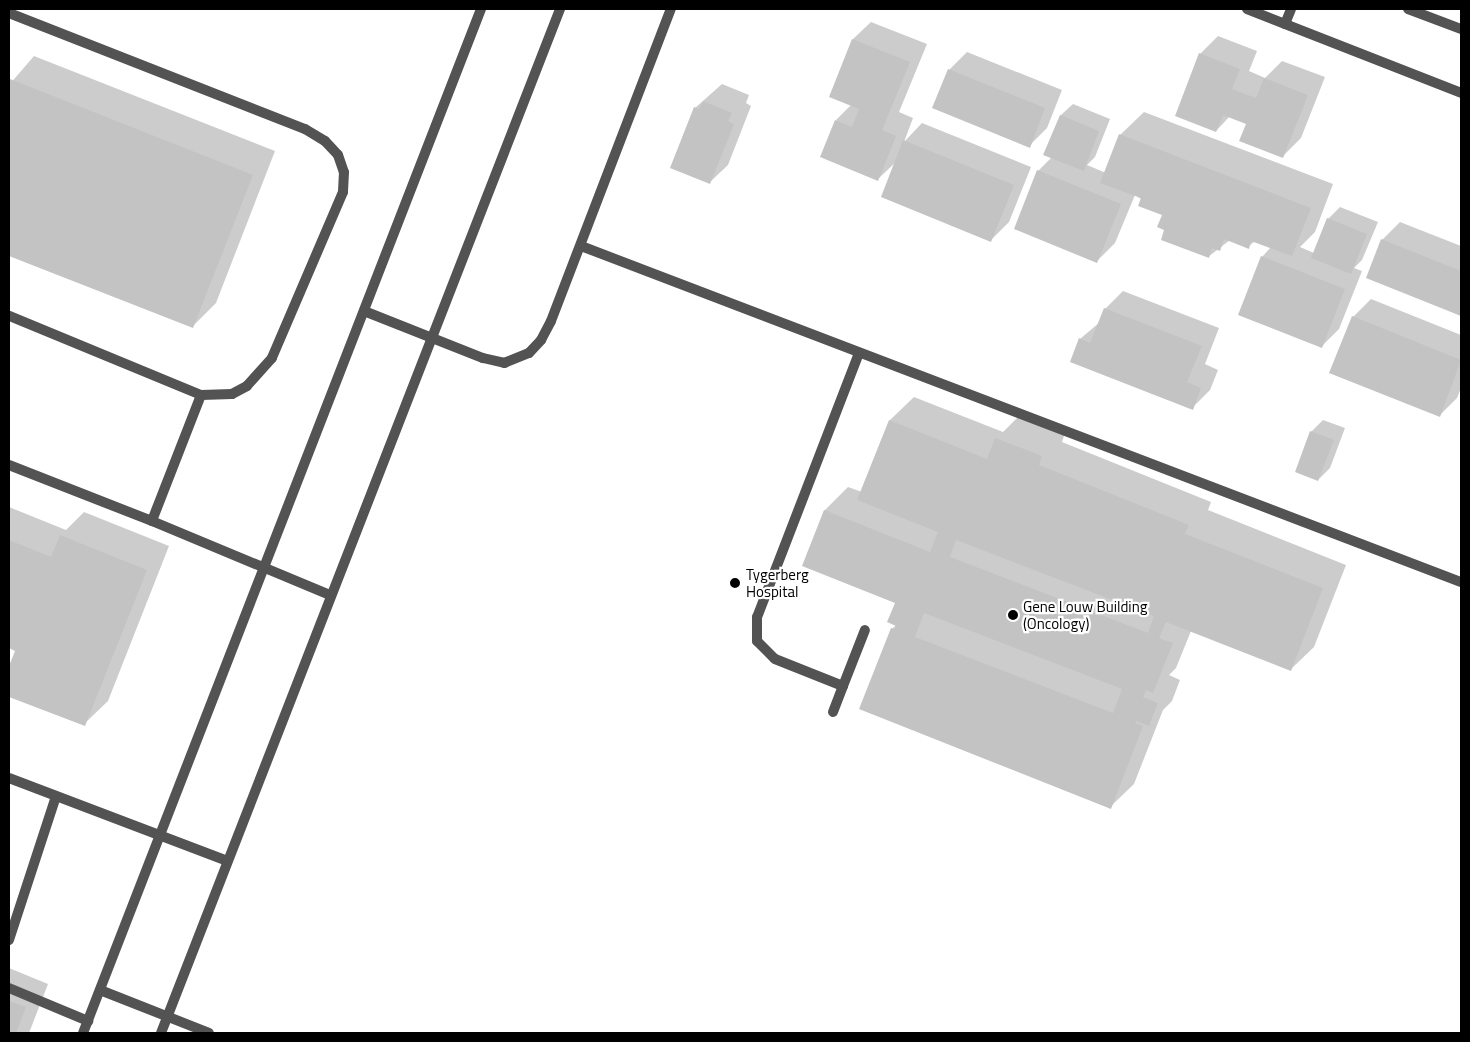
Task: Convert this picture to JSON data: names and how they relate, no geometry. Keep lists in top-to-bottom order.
{
  "places": ["Tygerberg Hospital", "Gene Louw Building (Oncology)"]
}
